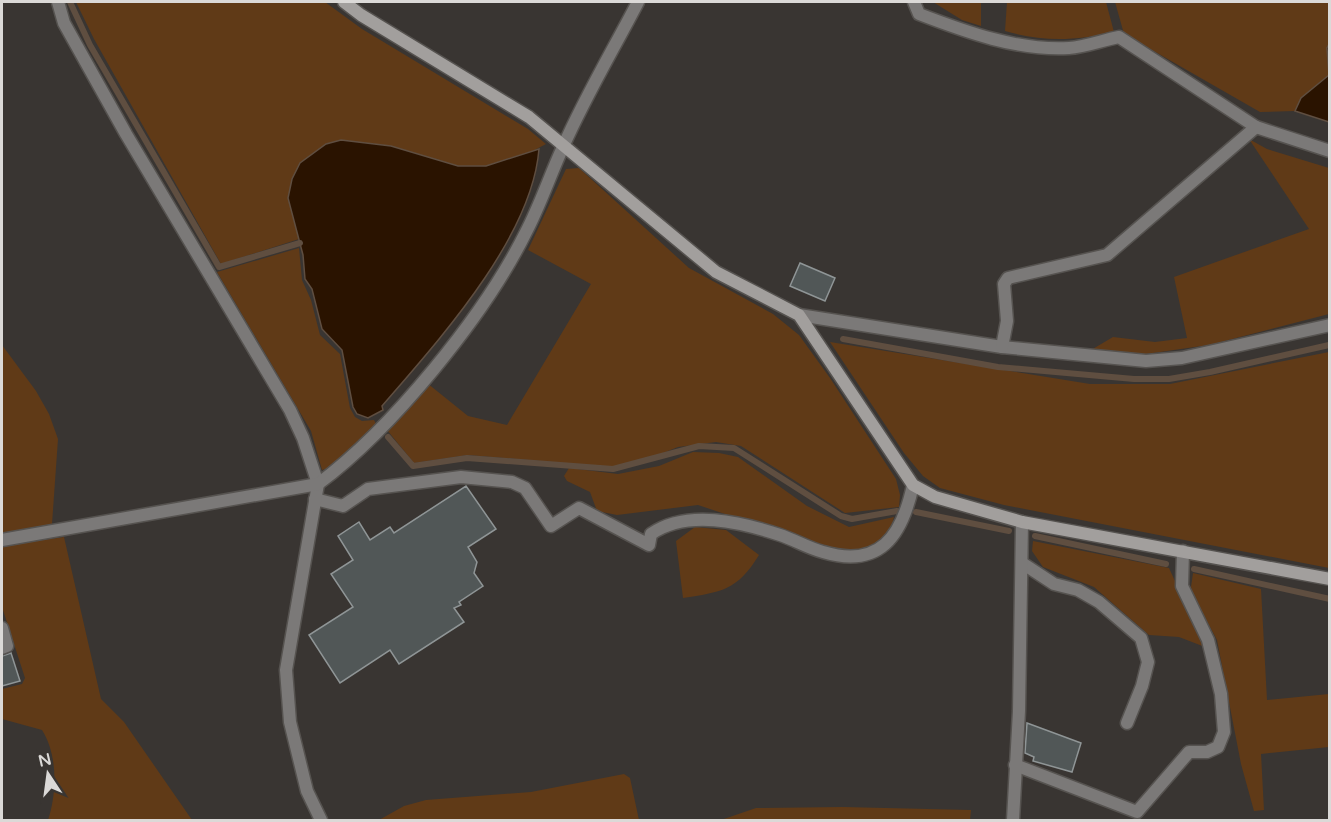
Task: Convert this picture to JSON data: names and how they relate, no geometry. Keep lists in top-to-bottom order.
{
  "north": "top"
}
